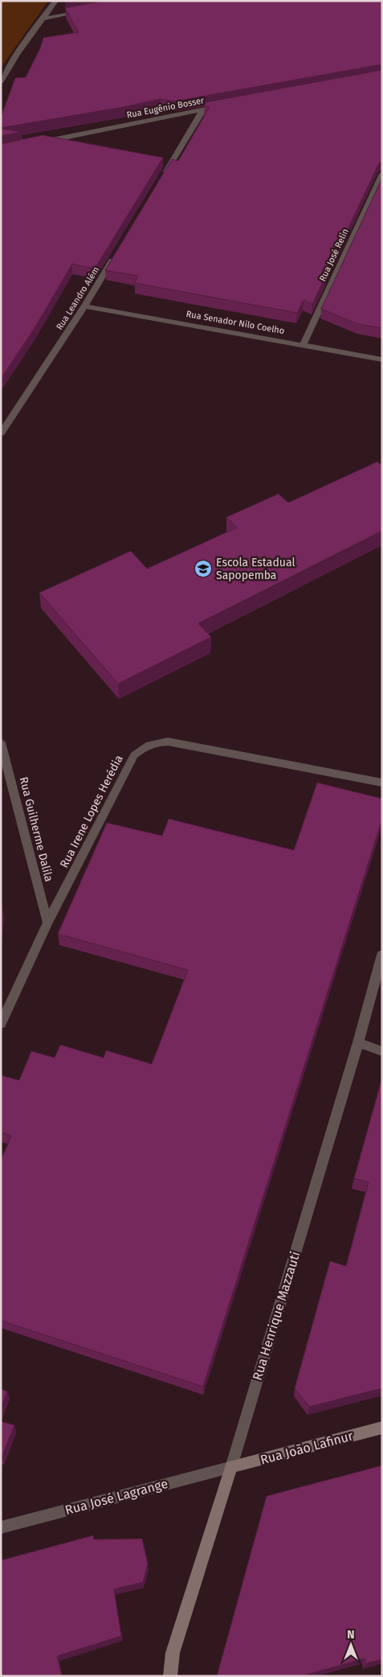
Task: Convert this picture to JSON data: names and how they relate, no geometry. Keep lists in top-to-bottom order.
{
  "streets": {
    "street": [
      "Rua Eugênio Bosser",
      "Rua José Relin",
      "Rua Leandro Além",
      "Rua Senador Nilo Coelho",
      "Rua Irene Lopes Herédia",
      "Rua Guilherme Dalila",
      "Rua Henrique Mazzauti",
      "Rua João Lafinur",
      "Rua José Lagrange"
    ]
  },
  "crossings": [
    ["Rua José Relin", "Rua Senador Nilo Coelho"],
    ["Rua Leandro Além", "Rua Senador Nilo Coelho"],
    ["Rua Irene Lopes Herédia", "Rua Guilherme Dalila"],
    ["Rua Henrique Mazzauti", "Rua João Lafinur"],
    ["Rua Henrique Mazzauti", "Rua José Lagrange"],
    ["Rua João Lafinur", "Rua José Lagrange"]
  ],
  "places": {
    "school or university": ["Escola Estadual Sapopemba"]
  },
  "north": "top"
}
